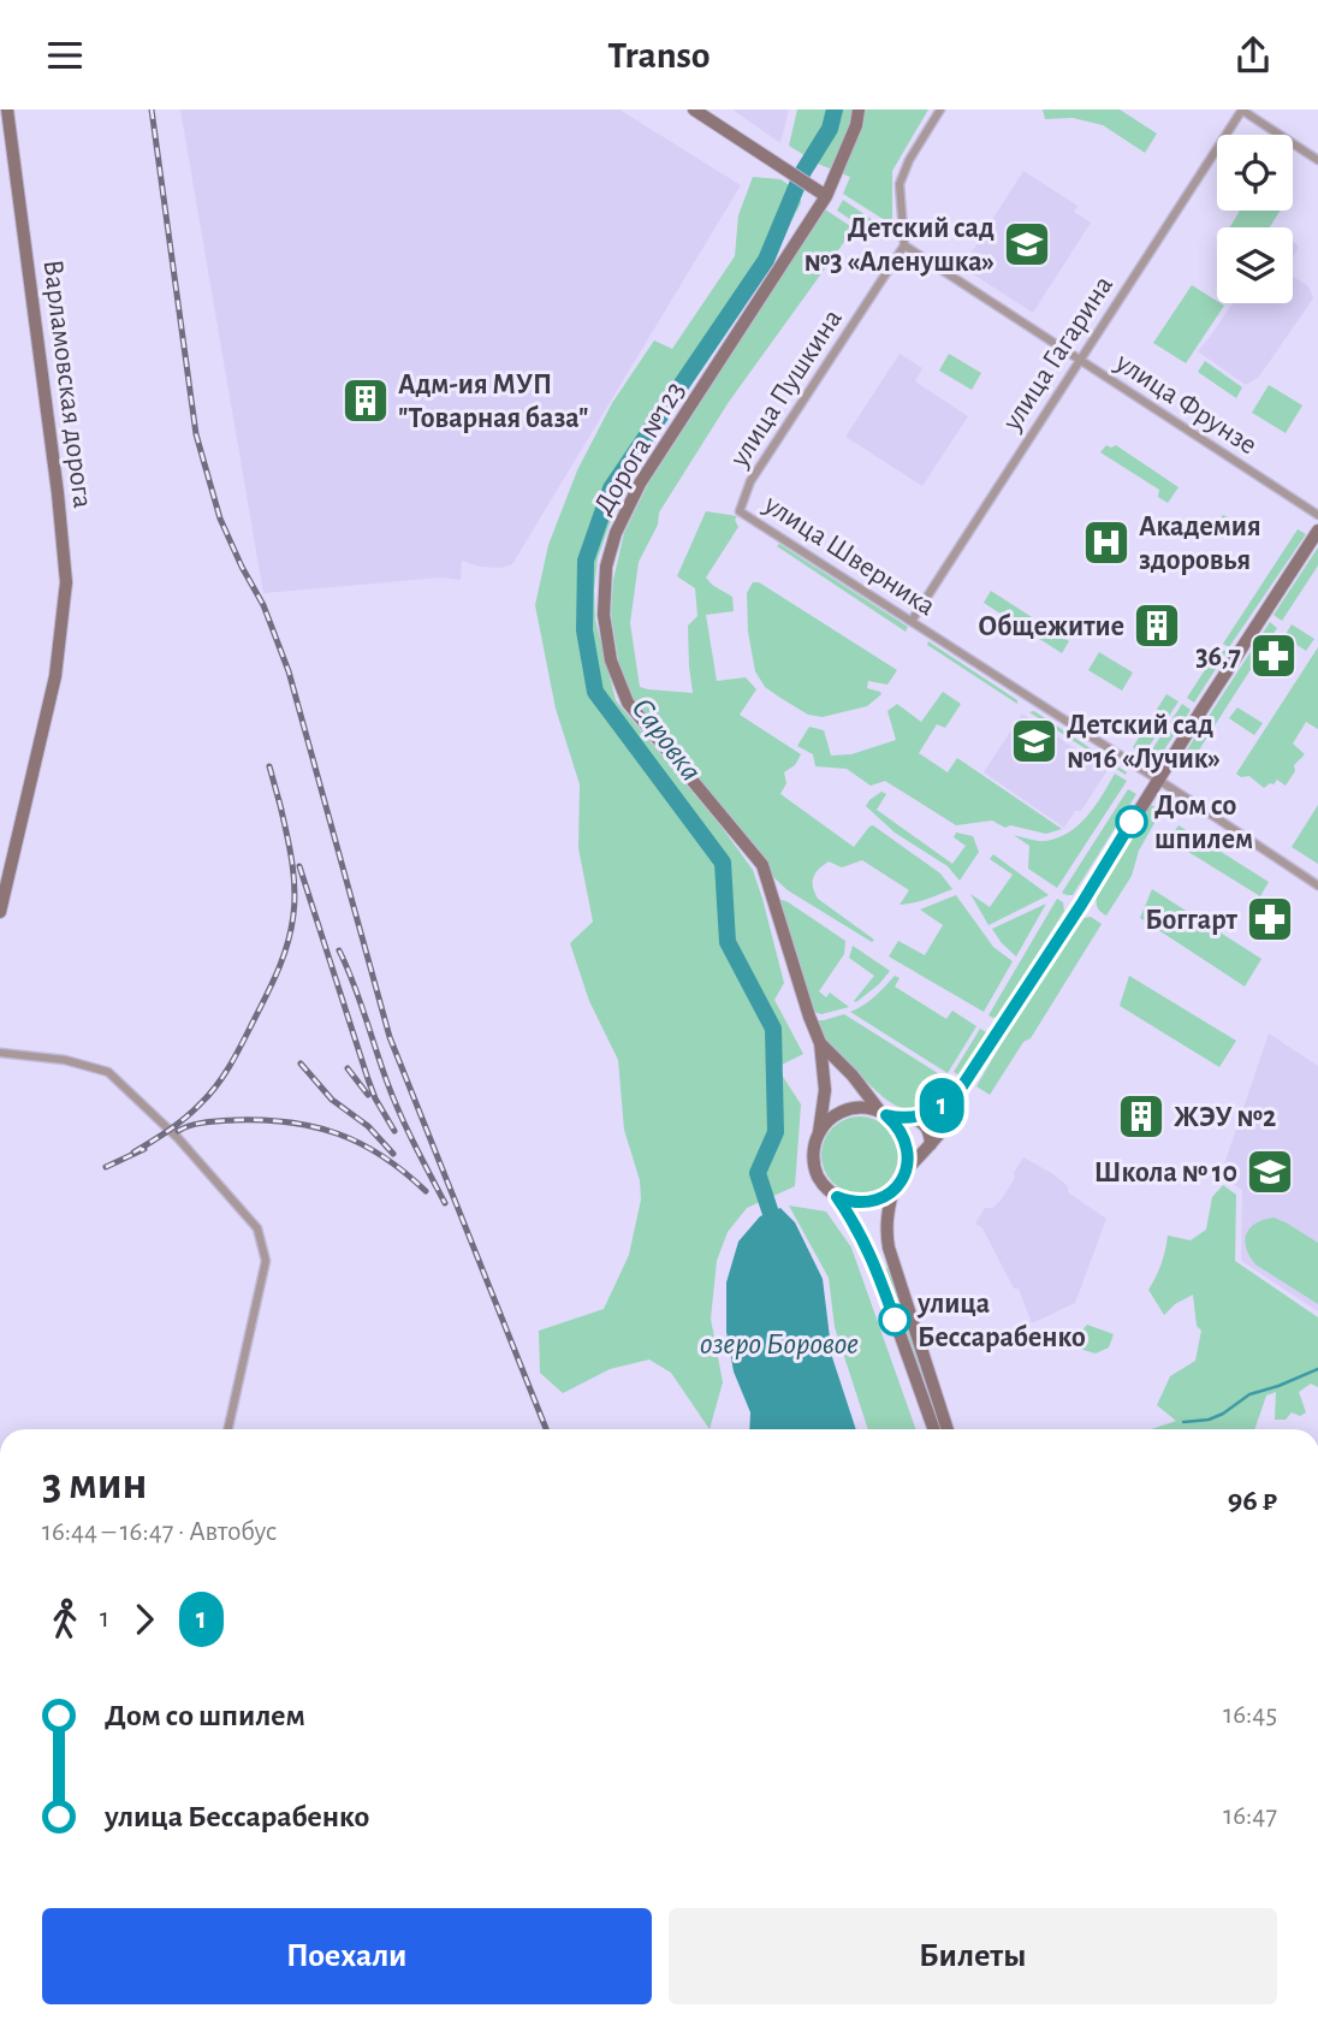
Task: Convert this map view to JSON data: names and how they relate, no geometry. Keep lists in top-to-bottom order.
{
  "streets": {
    "main road": ["Варламовская дорога", "Дорога №123"],
    "street": [
      "улица Гагарина",
      "улица Пушкина",
      "улица Фрунзе",
      "улица Шверника"
    ]
  },
  "crossings": [
    ["улица Гагарина", "улица Фрунзе"],
    ["улица Гагарина", "улица Шверника"],
    ["улица Пушкина", "улица Фрунзе"],
    ["улица Пушкина", "улица Шверника"]
  ],
  "water": ["Саровка", "озеро Боровое"],
  "places": {
    "school or university": ["Детский сад №3 «Аленушка»", "Детский сад №16 «Лучик»", "Школа № 10"],
    "building": ["Адм-ия МУП \"Товарная база\"", "Общежитие", "ЖЭУ №2"],
    "hospital": ["Академия здоровья"],
    "pharmacy": ["36,7", "Боггарт"],
    "other": ["Дом со шпилем", "улица Бессарабенко"]
  },
  "lines": ["bus line 1"],
  "page": {
    "header": "Transo",
    "on_map": "1",
    "heading": ["3 мин", "16:44 – 16:47 · Автобус", "96 ₽"],
    "legs": ["1", "1"],
    "list": [
      {
        "name": "Дом со шпилем",
        "value": "16:45"
      },
      {
        "name": "улица Бессарабенко",
        "value": "16:47"
      }
    ],
    "buttons": ["Поехали", "Билеты"]
  }
}
